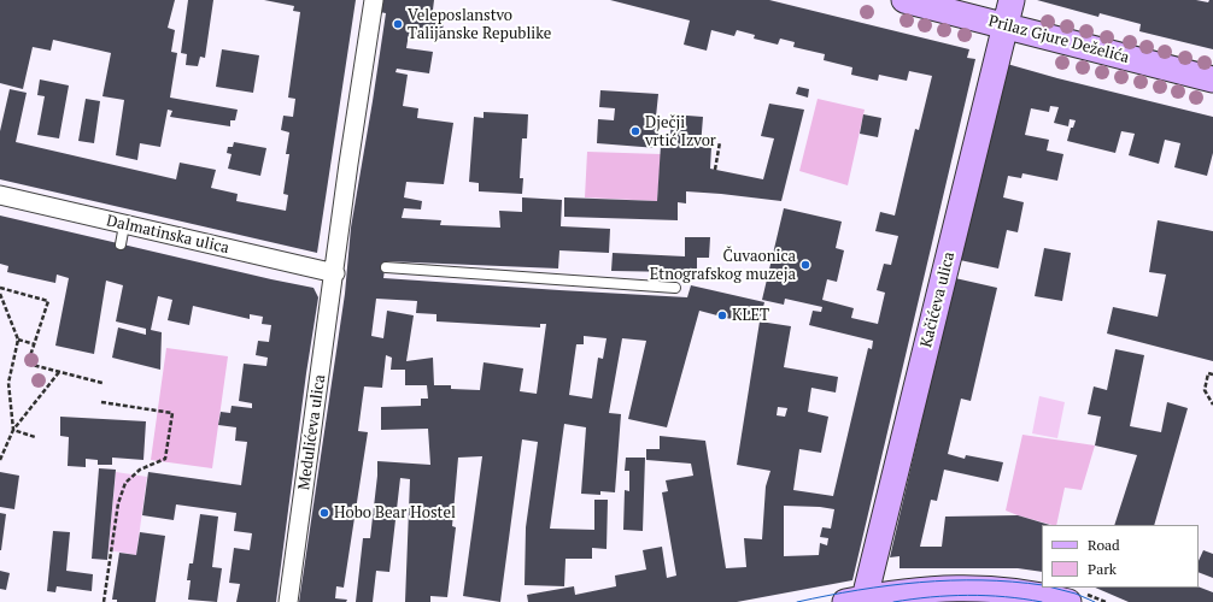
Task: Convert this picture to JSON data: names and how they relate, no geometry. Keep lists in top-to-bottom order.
{
  "streets": {
    "street": [
      "Prilaz Gjure Deželića",
      "Dalmatinska ulica",
      "Kačićeva ulica",
      "Medulićeva ulica"
    ]
  },
  "crossings": [
    ["Prilaz Gjure Deželića", "Kačićeva ulica"],
    ["Dalmatinska ulica", "Medulićeva ulica"]
  ],
  "places": [
    "Veleposlanstvo Talijanske Republike",
    "Dječji vrtić Izvor",
    "Čuvaonica Etnografskog muzeja",
    "KLET",
    "Hobo Bear Hostel"
  ],
  "legend": ["Road", "Park"]
}
